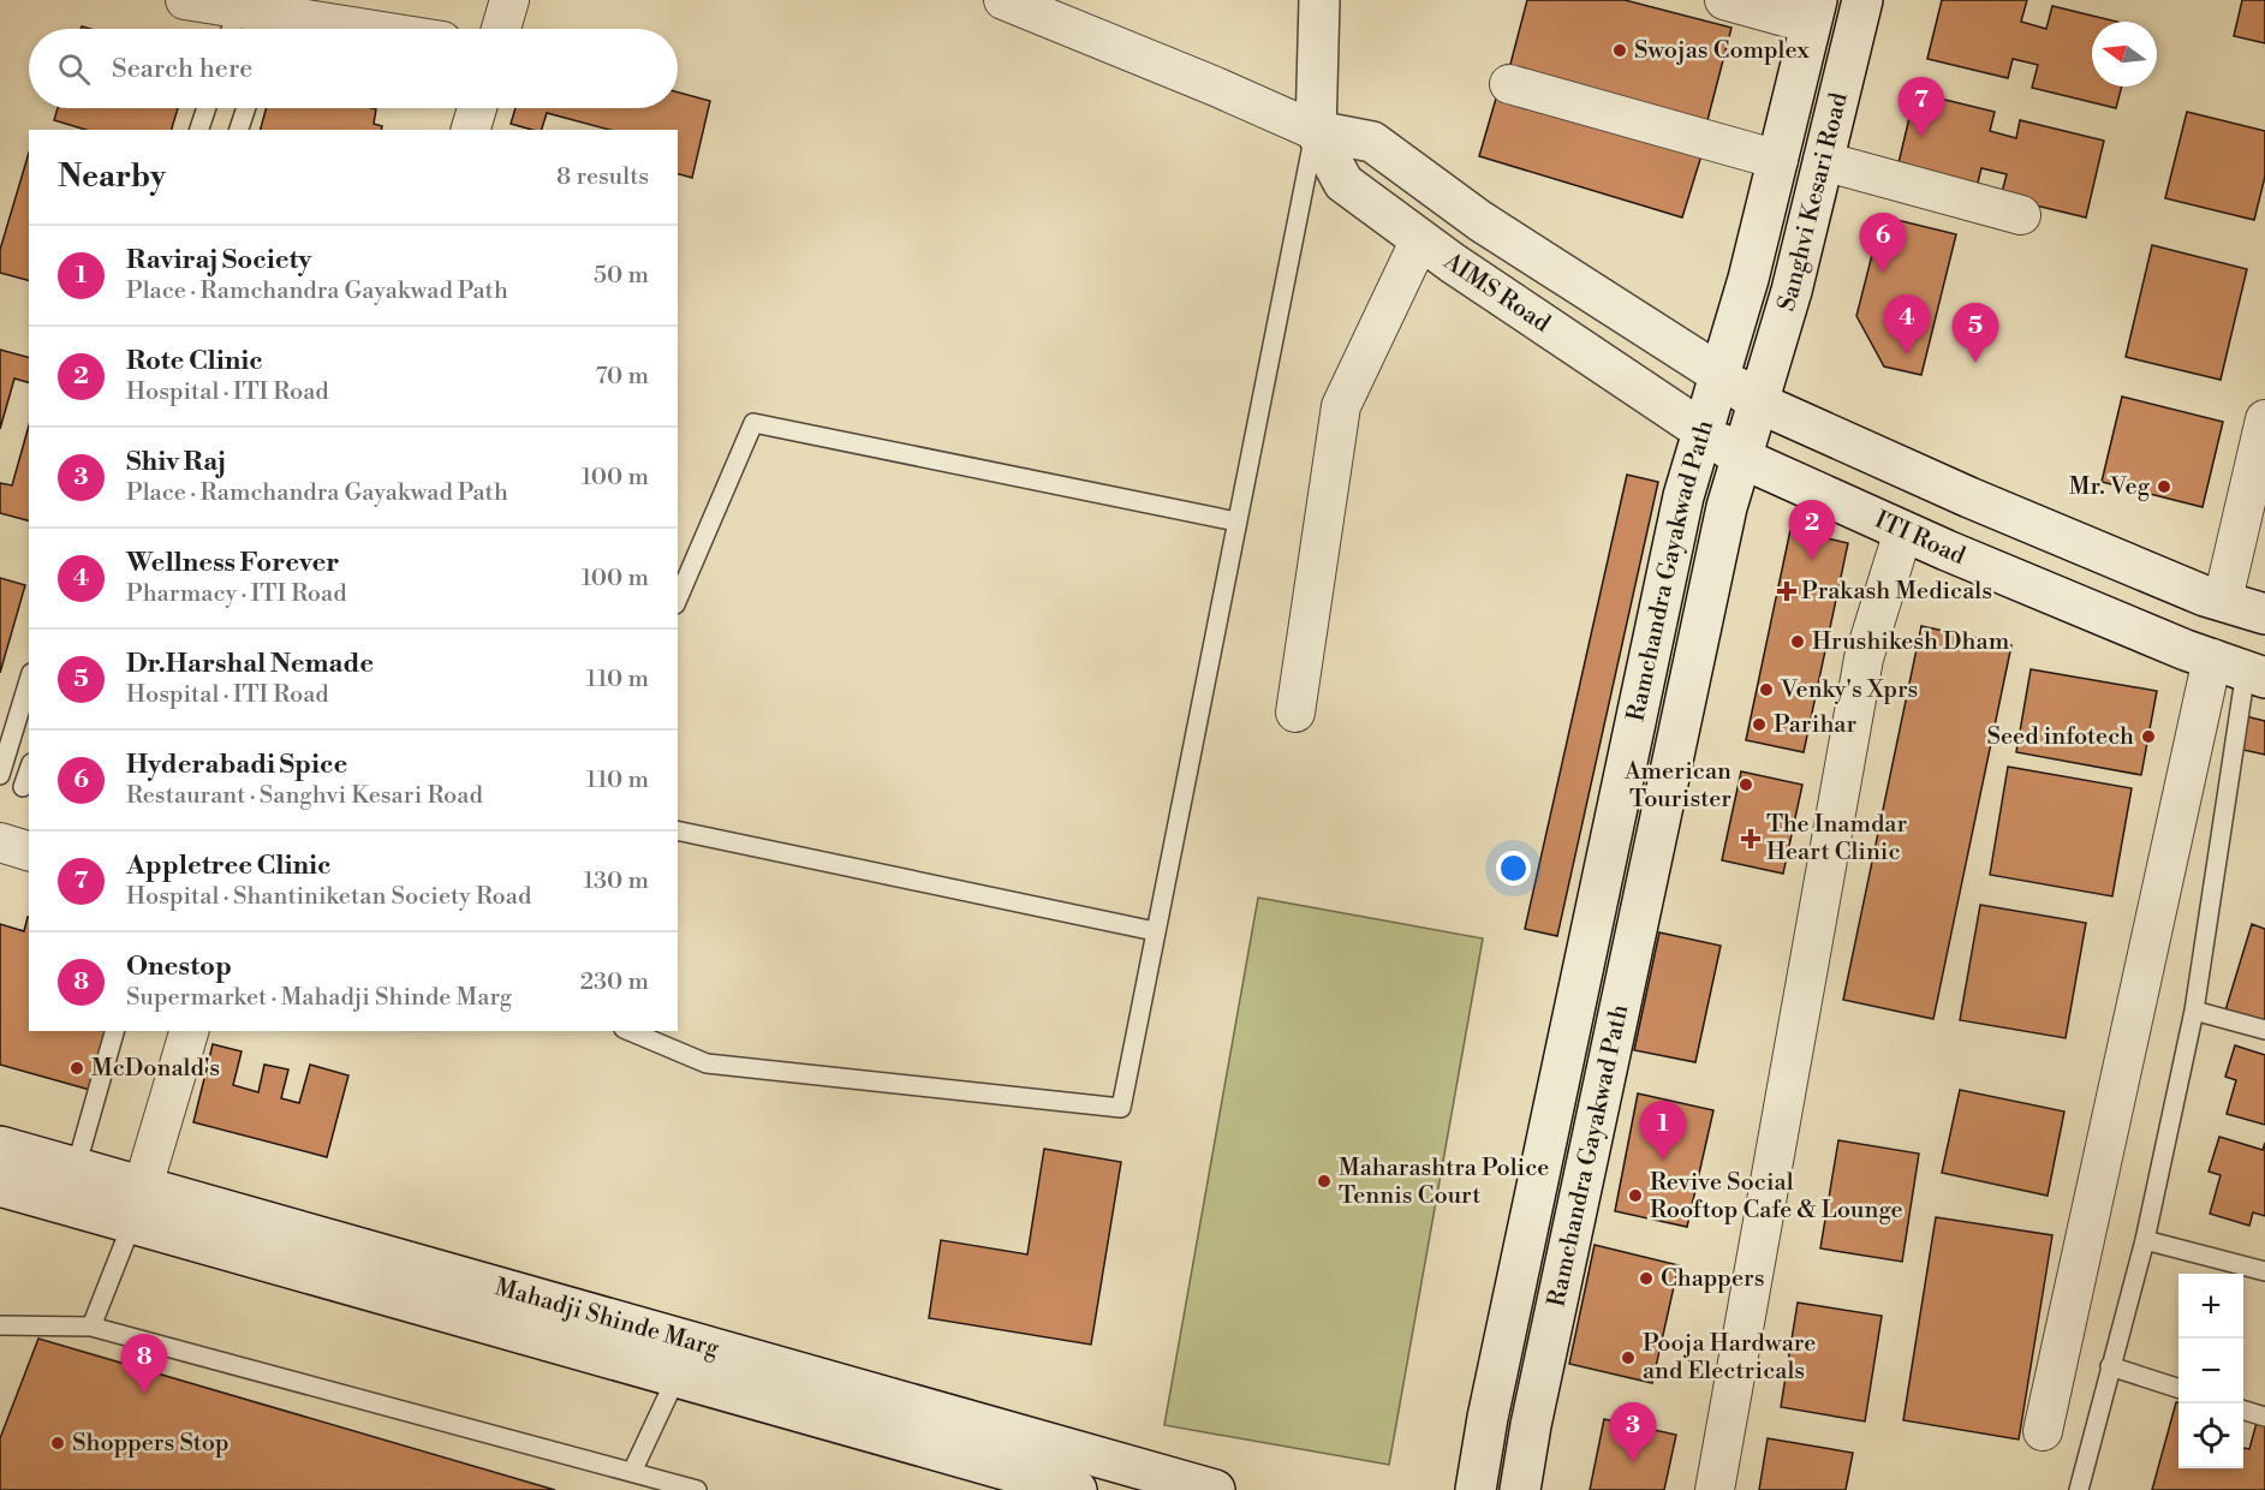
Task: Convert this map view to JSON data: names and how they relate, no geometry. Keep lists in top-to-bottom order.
{
  "streets": {
    "main road": [
      "Sanghvi Kesari Road",
      "AIMS Road",
      "ITI Road",
      "Ramchandra Gayakwad Path",
      "Mahadji Shinde Marg"
    ]
  },
  "crossings": [
    ["Sanghvi Kesari Road", "Ramchandra Gayakwad Path"],
    ["AIMS Road", "ITI Road"],
    ["AIMS Road", "Ramchandra Gayakwad Path"],
    ["ITI Road", "Ramchandra Gayakwad Path"]
  ],
  "places": {
    "other": [
      "Swojas Complex",
      "Mr. Veg",
      "Hrushikesh Dham",
      "Venky's Xprs",
      "Parihar",
      "Seed infotech",
      "American Tourister",
      "McDonald's",
      "Maharashtra Police Tennis Court",
      "Revive Social Rooftop Cafe & Lounge",
      "Chappers",
      "Pooja Hardware and Electricals",
      "Shoppers Stop"
    ],
    "health": ["Prakash Medicals", "The Inamdar Heart Clinic"]
  },
  "north": "left",
  "page": {
    "search": "Search here",
    "pins": [
      "7",
      "6",
      "4",
      "5",
      "2",
      "1",
      "8",
      "3"
    ],
    "heading": ["Nearby", "8 results"],
    "list": [
      {
        "mark": "1",
        "name": "Raviraj Society",
        "note": "Place · Ramchandra Gayakwad Path",
        "value": "50 m"
      },
      {
        "mark": "2",
        "name": "Rote Clinic",
        "note": "Hospital · ITI Road",
        "value": "70 m"
      },
      {
        "mark": "3",
        "name": "Shiv Raj",
        "note": "Place · Ramchandra Gayakwad Path",
        "value": "100 m"
      },
      {
        "mark": "4",
        "name": "Wellness Forever",
        "note": "Pharmacy · ITI Road",
        "value": "100 m"
      },
      {
        "mark": "5",
        "name": "Dr.Harshal Nemade",
        "note": "Hospital · ITI Road",
        "value": "110 m"
      },
      {
        "mark": "6",
        "name": "Hyderabadi Spice",
        "note": "Restaurant · Sanghvi Kesari Road",
        "value": "110 m"
      },
      {
        "mark": "7",
        "name": "Appletree Clinic",
        "note": "Hospital · Shantiniketan Society Road",
        "value": "130 m"
      },
      {
        "mark": "8",
        "name": "Onestop",
        "note": "Supermarket · Mahadji Shinde Marg",
        "value": "230 m"
      }
    ],
    "map_buttons": ["+", "−"]
  }
}
